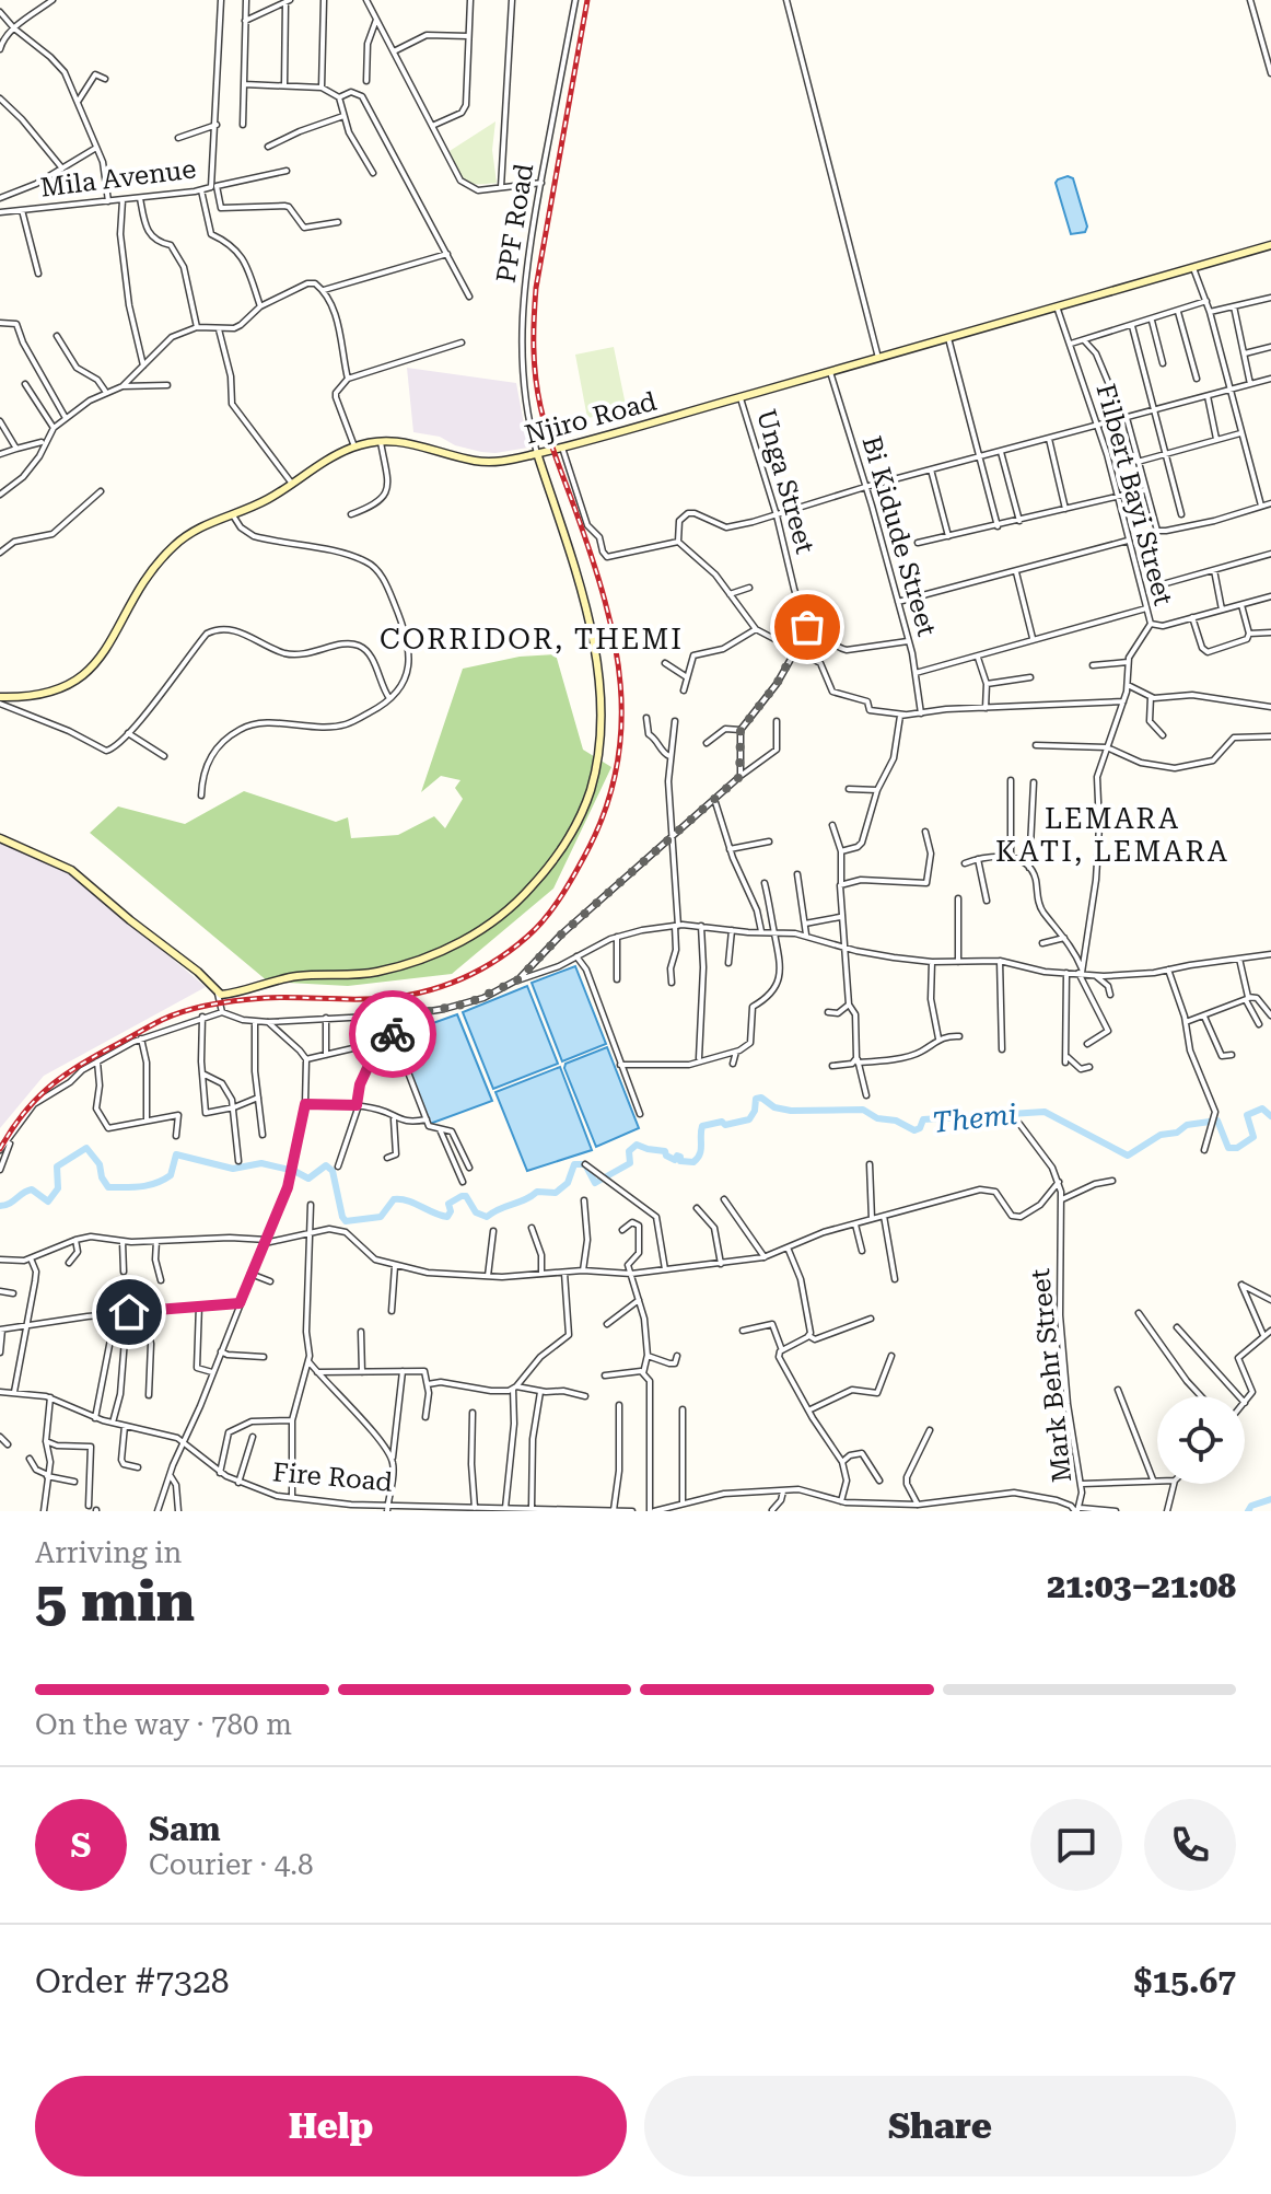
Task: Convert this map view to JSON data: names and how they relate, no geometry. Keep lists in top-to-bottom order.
{
  "streets": {
    "street": [
      "Mila Avenue",
      "PPF Road",
      "Njiro Road",
      "Unga Street",
      "Filbert Bayi Street",
      "Bi Kidude Street",
      "Mark Behr Street",
      "Fire Road"
    ]
  },
  "crossings": [
    ["PPF Road", "Njiro Road"],
    ["Njiro Road", "Unga Street"],
    ["Njiro Road", "Filbert Bayi Street"],
    ["Njiro Road", "Bi Kidude Street"]
  ],
  "districts": ["CORRIDOR, THEMI", "LEMARA KATI, LEMARA"],
  "water": ["Themi"],
  "page": {
    "heading": ["5 min", "Arriving in", "21:03–21:08"],
    "panel": [
      "Sam",
      "Courier · 4.8",
      "Order #7328",
      "$15.67"
    ],
    "bar": "On the way · 780 m",
    "round": "S",
    "buttons": ["Help", "Share"]
  }
}
